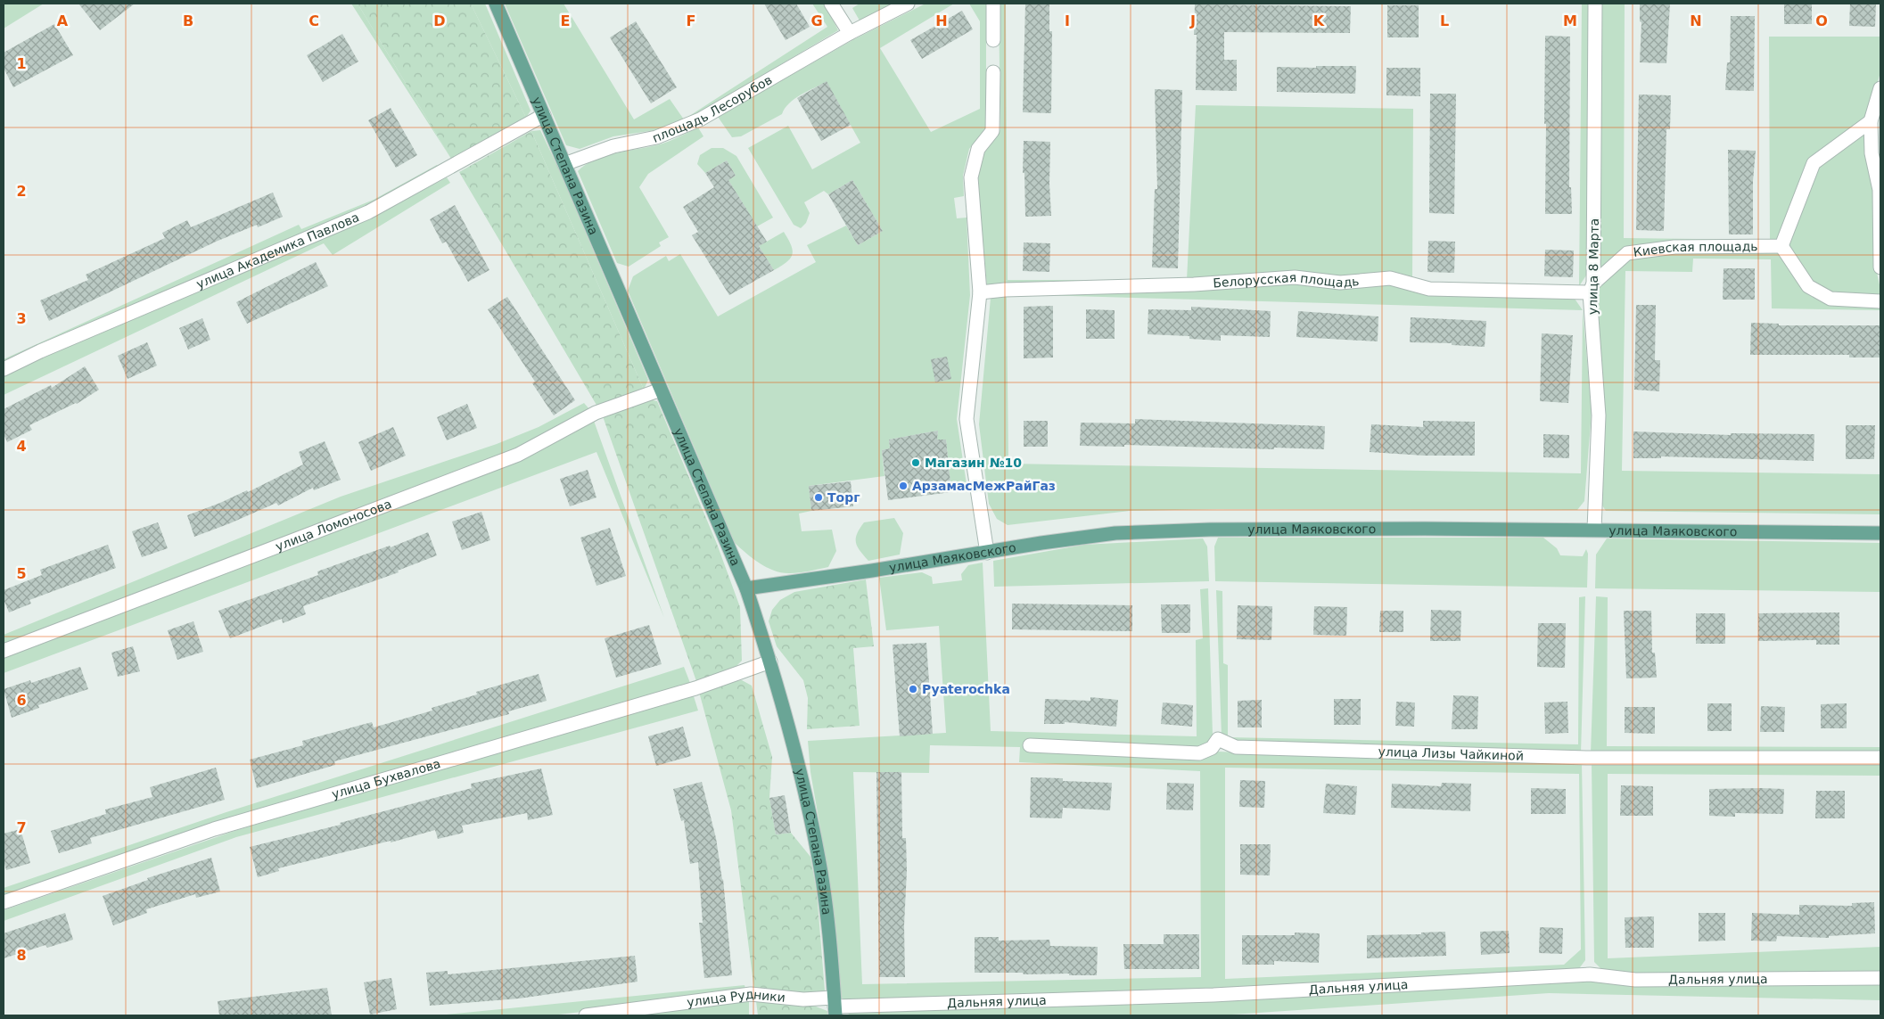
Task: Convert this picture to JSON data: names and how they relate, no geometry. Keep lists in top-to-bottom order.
{
  "streets": {
    "main road": ["улица Степана Разина", "улица Маяковского"],
    "street": [
      "площадь Лесорубов",
      "улица Академика Павлова",
      "Киевская площадь",
      "улица 8 Марта",
      "Белорусская площадь",
      "улица Ломоносова",
      "улица Лизы Чайкиной",
      "улица Бухвалова",
      "Дальняя улица",
      "улица Рудники"
    ]
  },
  "crossings": [
    ["площадь Лесорубов", "улица Степана Разина"],
    ["улица Степана Разина", "улица Академика Павлова"],
    ["улица Степана Разина", "улица Ломоносова"],
    ["улица Степана Разина", "улица Маяковского"],
    ["улица Степана Разина", "улица Бухвалова"],
    ["улица Степана Разина", "Дальняя улица"],
    ["улица Степана Разина", "улица Рудники"],
    ["Киевская площадь", "улица 8 Марта"],
    ["Киевская площадь", "Белорусская площадь"],
    ["улица 8 Марта", "Белорусская площадь"],
    ["улица 8 Марта", "улица Маяковского"],
    ["Дальняя улица", "улица Рудники"]
  ],
  "places": [
    "Магазин №10",
    "АрзамасМежРайГаз",
    "Торг",
    "Pyaterochka"
  ],
  "grid": {
    "columns": [
      "A",
      "B",
      "C",
      "D",
      "E",
      "F",
      "G",
      "H",
      "I",
      "J",
      "K",
      "L",
      "M",
      "N",
      "O"
    ],
    "rows": [
      "1",
      "2",
      "3",
      "4",
      "5",
      "6",
      "7",
      "8"
    ]
  }
}
